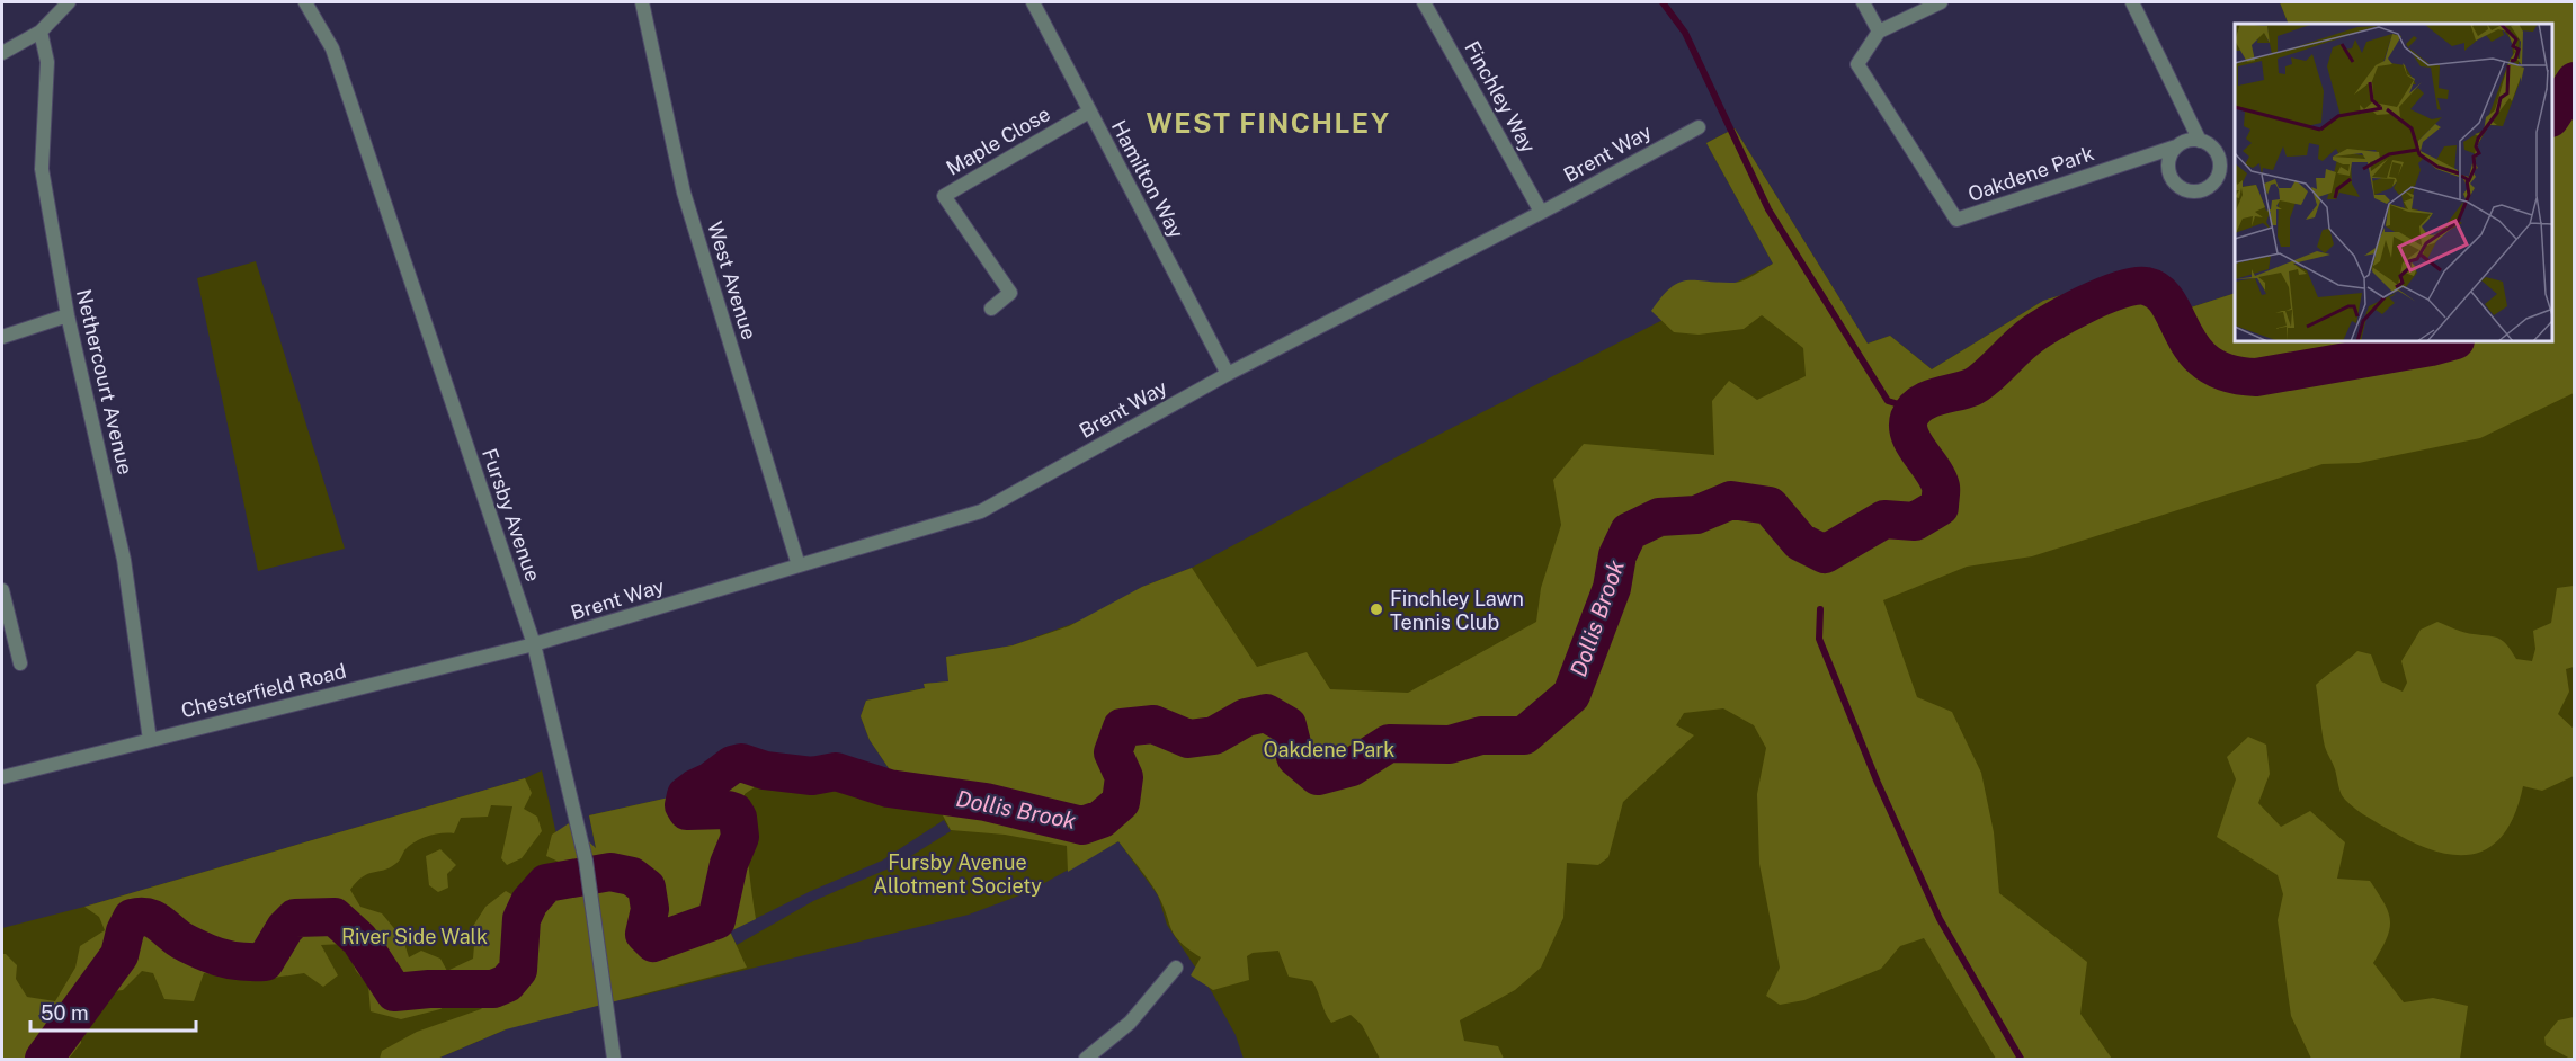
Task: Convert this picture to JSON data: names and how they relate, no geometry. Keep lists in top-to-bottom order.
{
  "streets": {
    "street": [
      "Finchley Way",
      "Maple Close",
      "Brent Way",
      "Oakdene Park",
      "Hamilton Way",
      "West Avenue",
      "Nethercourt Avenue",
      "Fursby Avenue",
      "Chesterfield Road"
    ]
  },
  "crossings": [
    ["Finchley Way", "Brent Way"],
    ["Maple Close", "Hamilton Way"],
    ["Brent Way", "Hamilton Way"],
    ["Brent Way", "West Avenue"],
    ["Brent Way", "Fursby Avenue"],
    ["Brent Way", "Chesterfield Road"],
    ["Nethercourt Avenue", "Chesterfield Road"],
    ["Fursby Avenue", "Chesterfield Road"]
  ],
  "districts": ["WEST FINCHLEY"],
  "water": ["Dollis Brook"],
  "parks": ["Oakdene Park", "Fursby Avenue Allotment Society", "River Side Walk"],
  "places": ["Finchley Lawn Tennis Club"],
  "scale_bar": "50 m"
}
